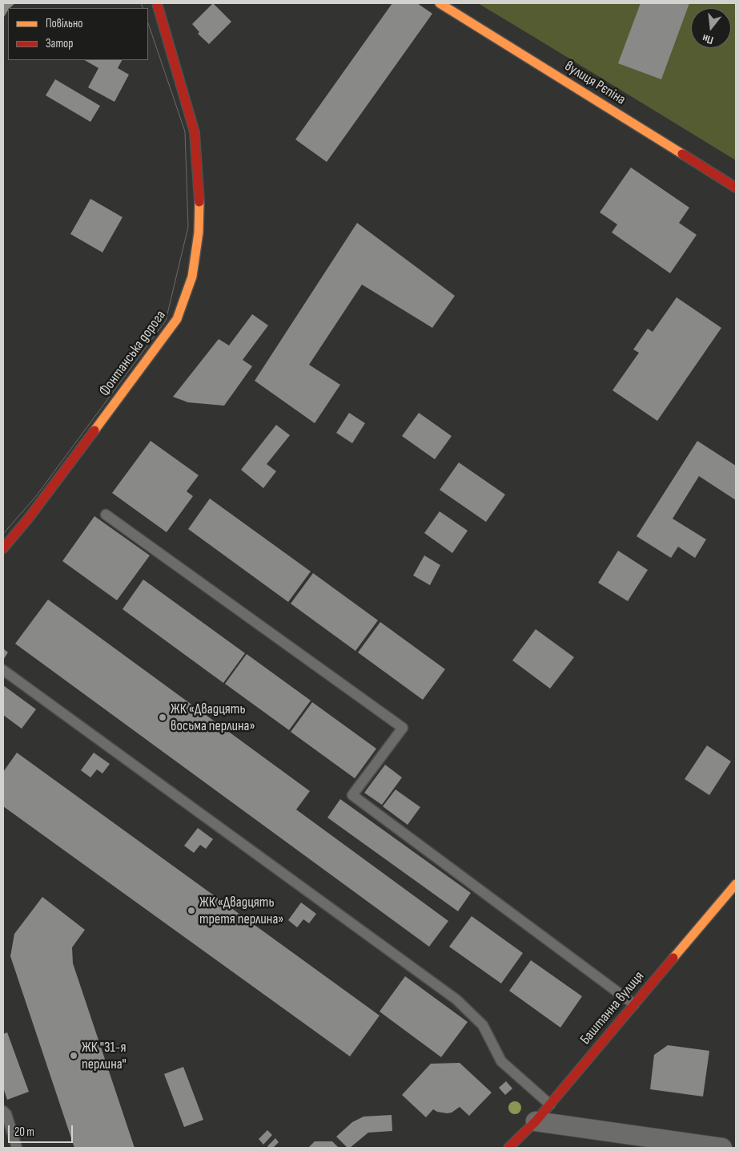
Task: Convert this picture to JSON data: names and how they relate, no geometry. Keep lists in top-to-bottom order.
{
  "streets": {
    "street": ["вулиця Рєпіна", "Фонтанська дорога", "Баштанна вулиця"]
  },
  "places": ["ЖК «Двадцять восьма перлина»", "ЖК «Двадцять третя перлина»", "ЖК \"31-я перлина\""],
  "legend": ["Повільно", "Затор"],
  "scale_bar": "20 m",
  "north": "bottom"
}
